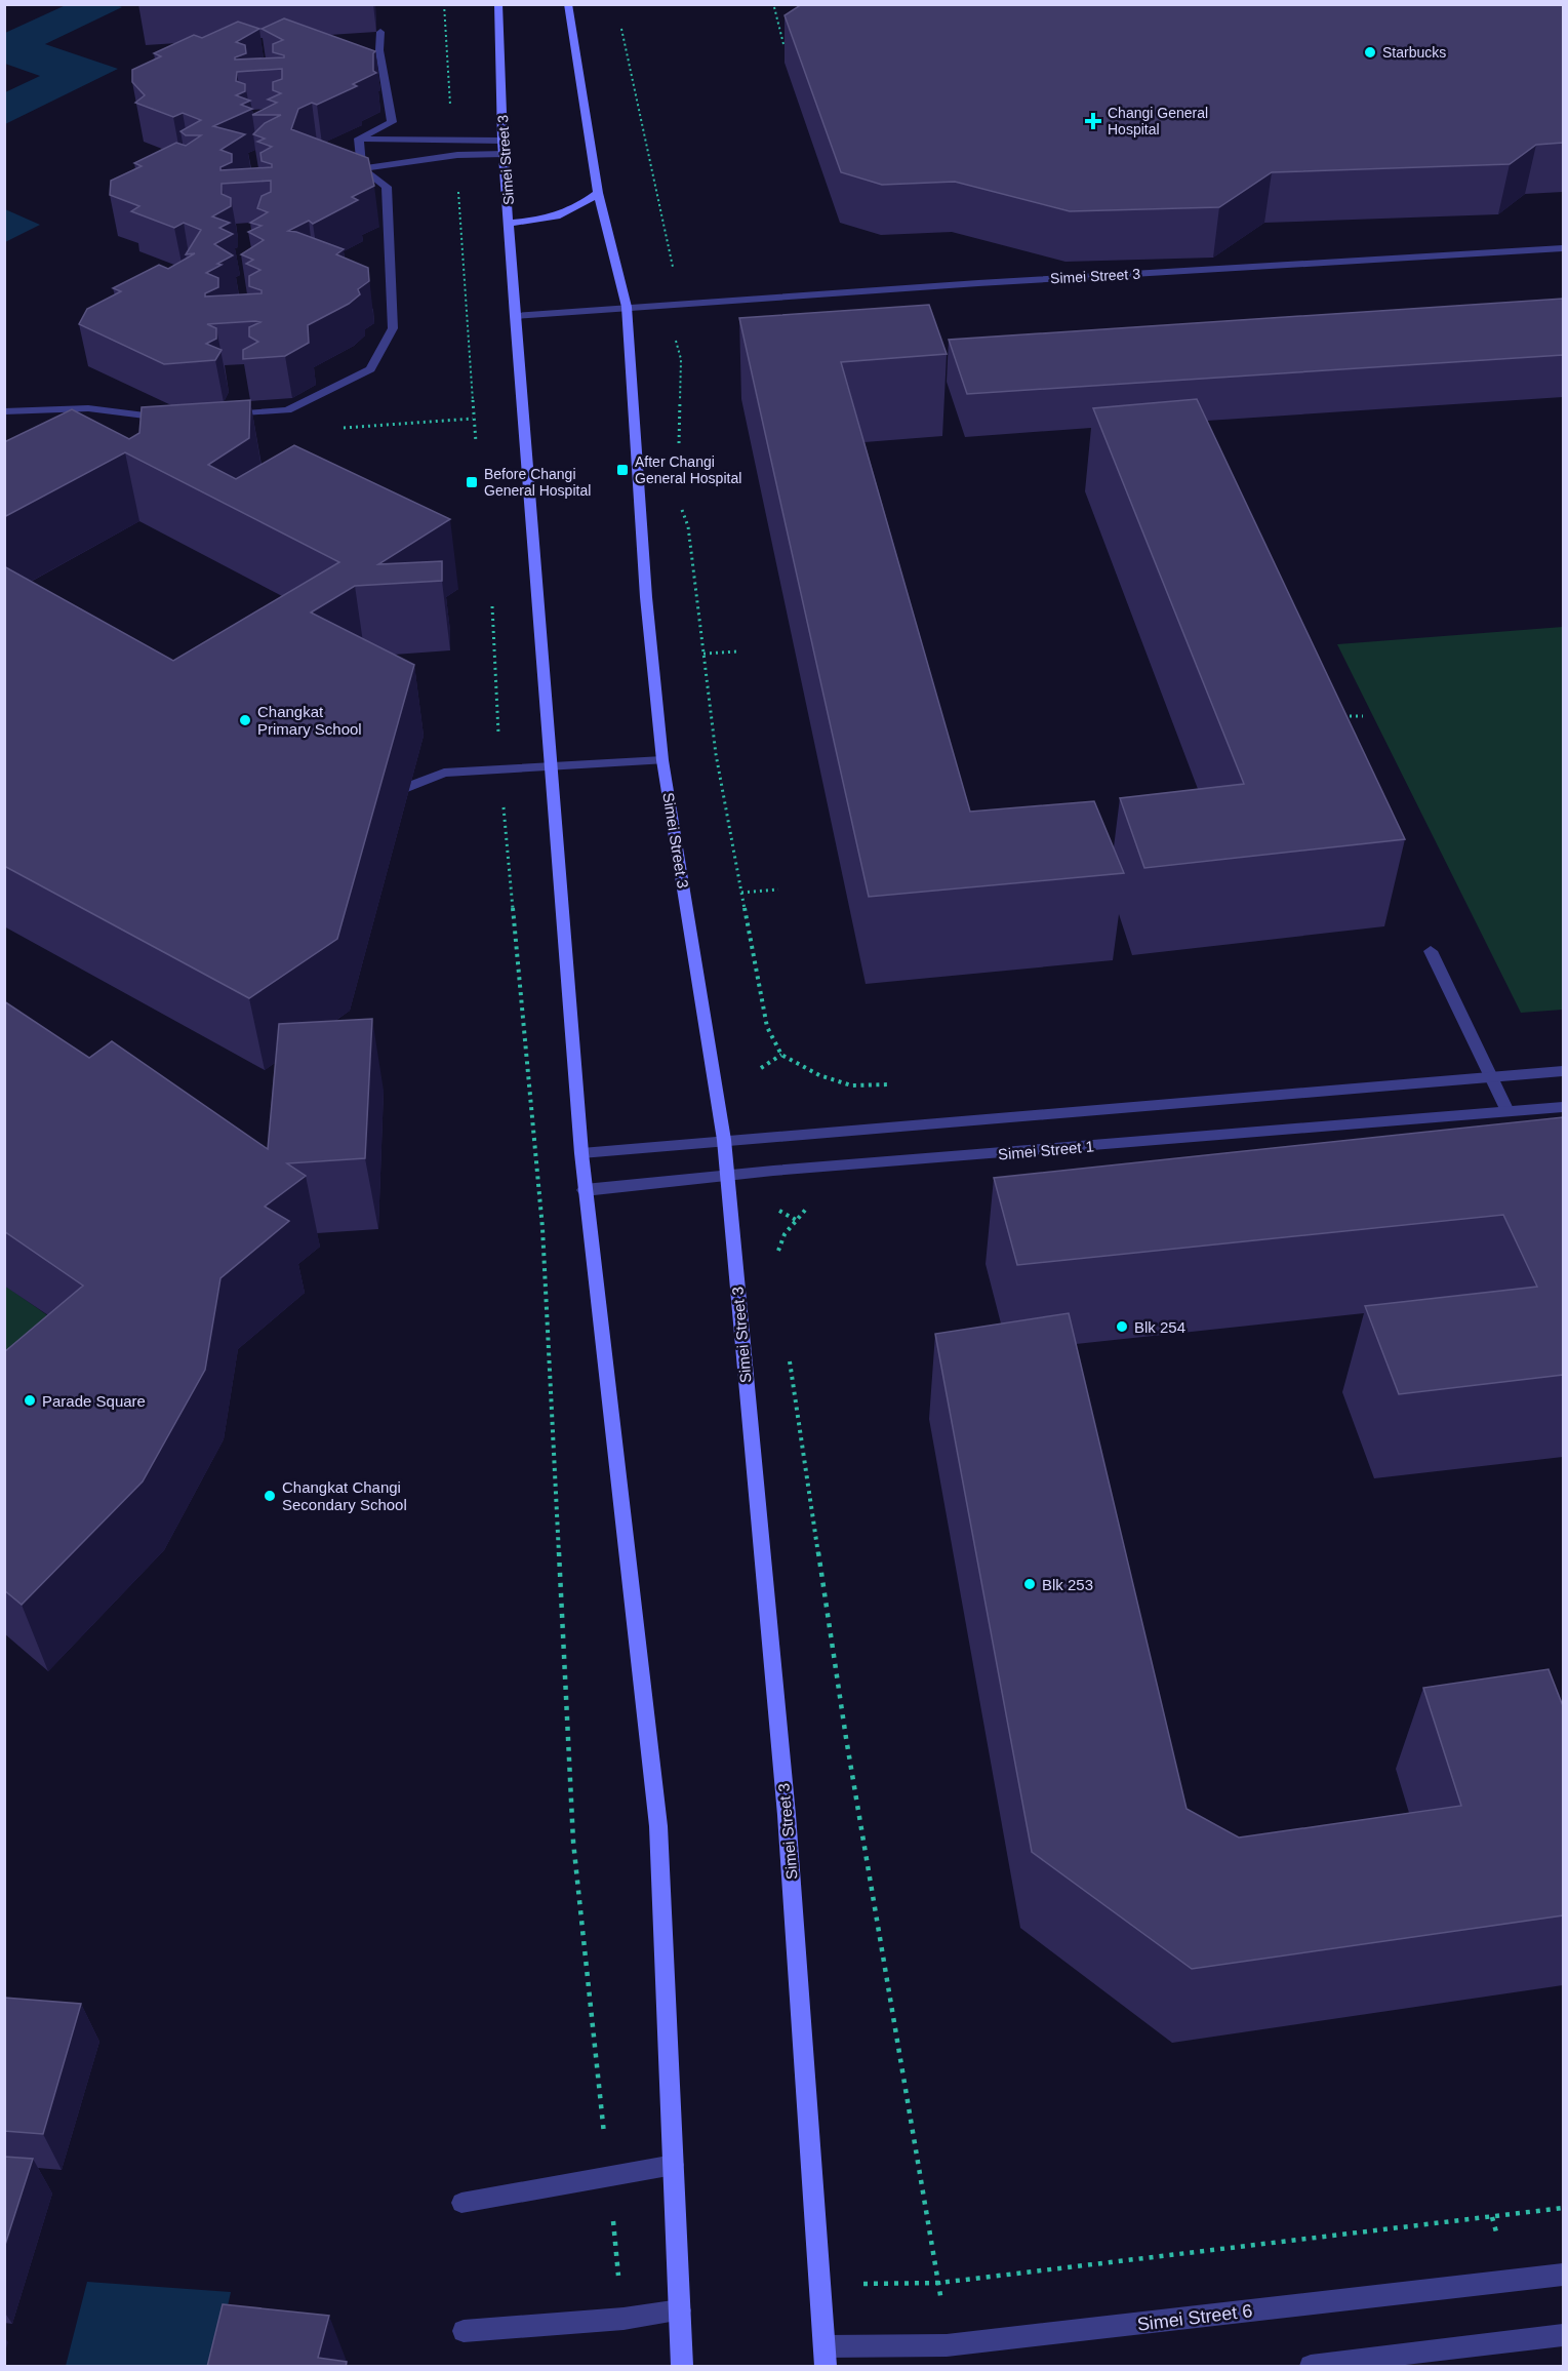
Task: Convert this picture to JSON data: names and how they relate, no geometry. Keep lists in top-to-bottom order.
{
  "streets": {
    "main road": ["Simei Street 3"],
    "street": ["Simei Street 1", "Simei Street 6"]
  },
  "crossings": [
    ["Simei Street 3", "Simei Street 1"],
    ["Simei Street 3", "Simei Street 6"]
  ],
  "places": {
    "other": [
      "Starbucks",
      "Changkat Primary School",
      "Blk 254",
      "Parade Square",
      "Changkat Changi Secondary School",
      "Blk 253"
    ],
    "health": ["Changi General Hospital"],
    "transit": ["After Changi General Hospital", "Before Changi General Hospital"]
  }
}
